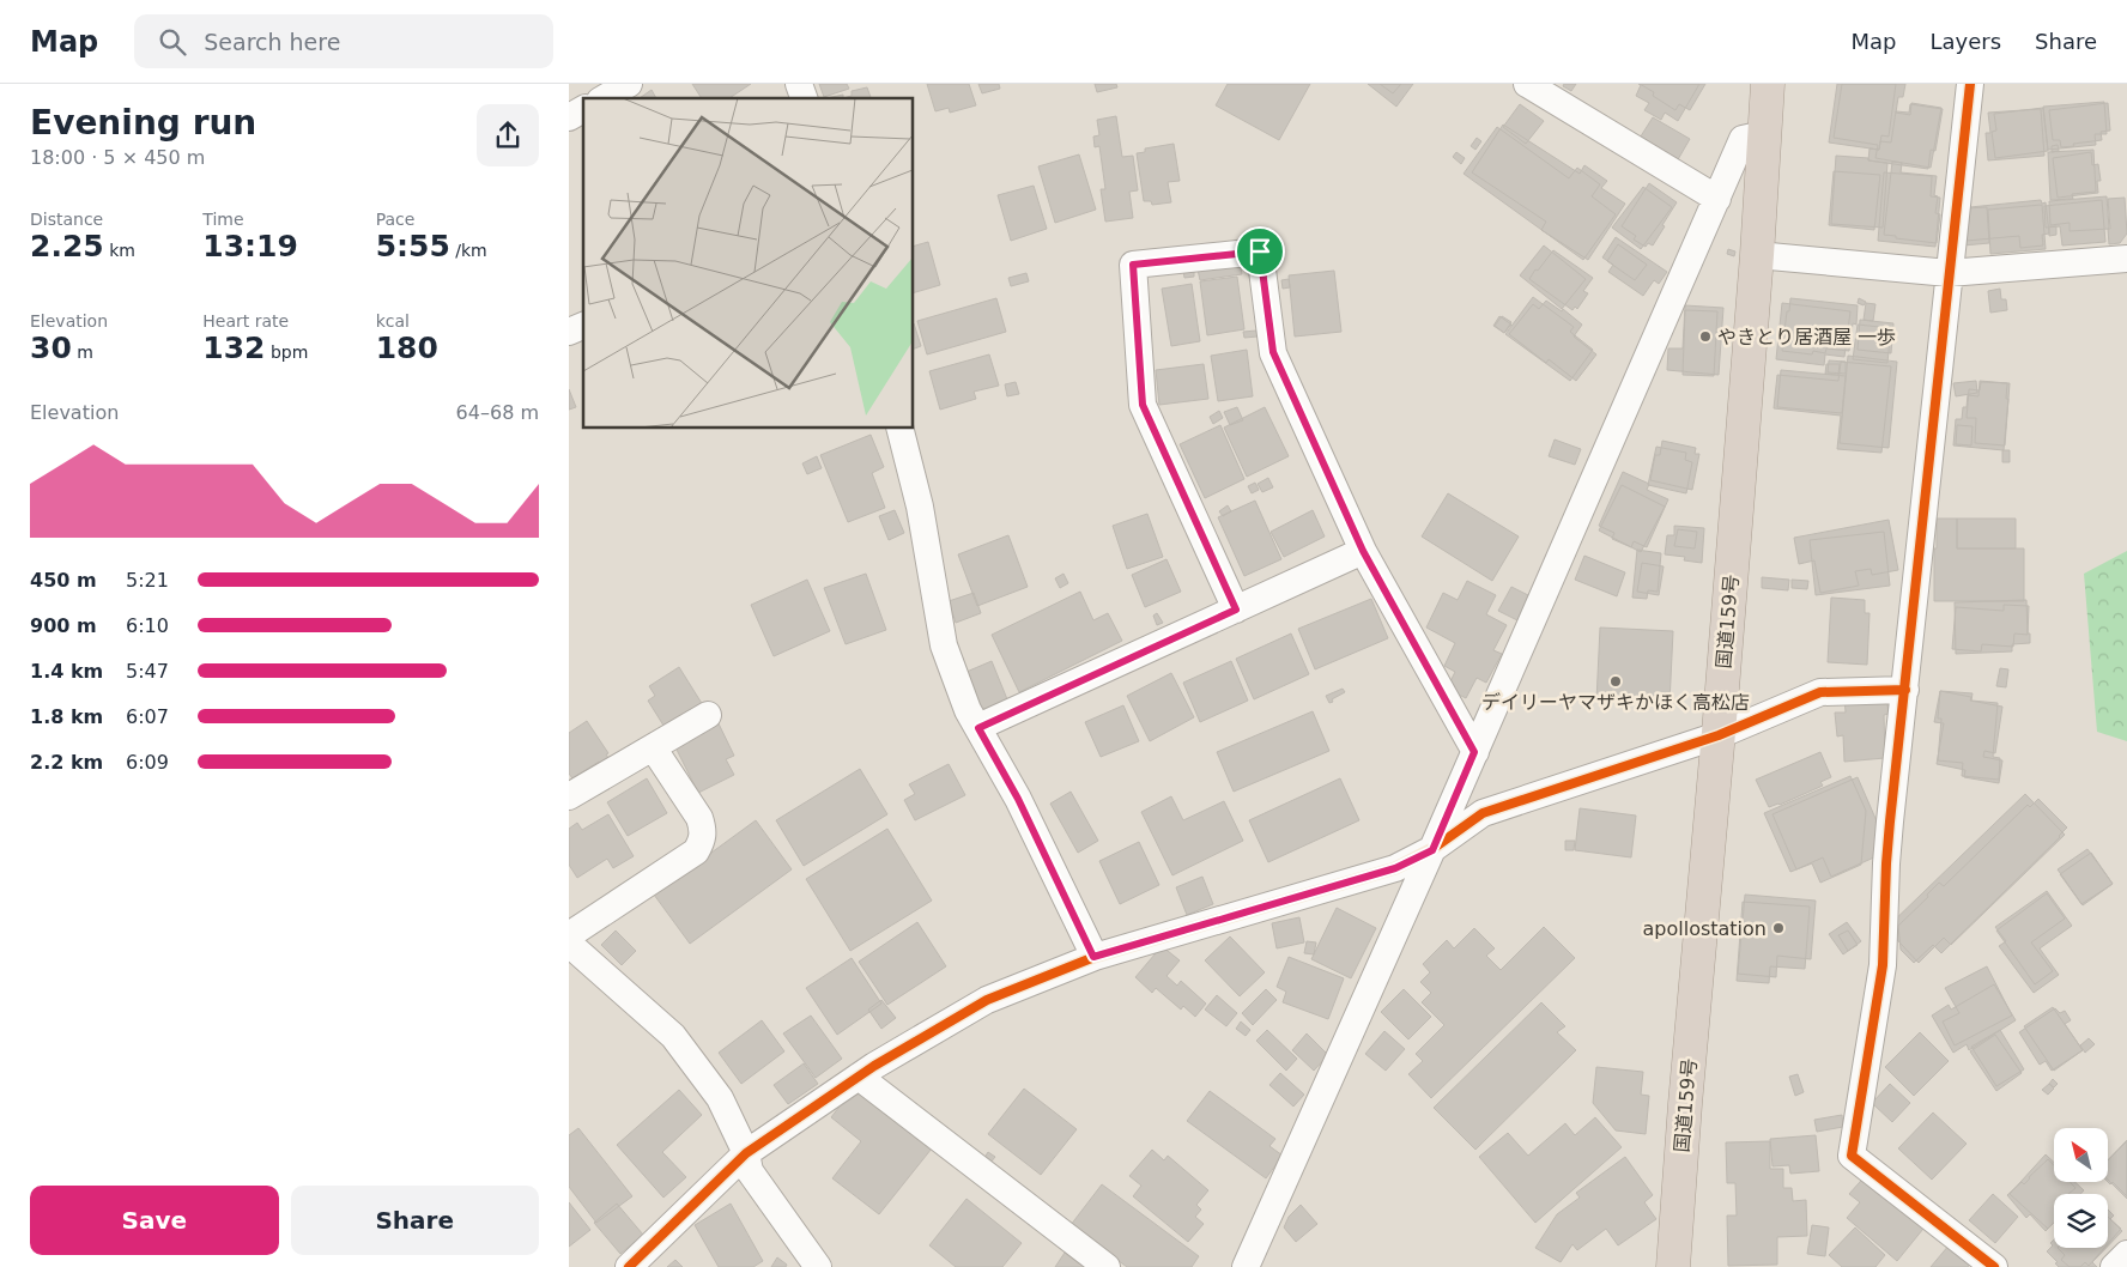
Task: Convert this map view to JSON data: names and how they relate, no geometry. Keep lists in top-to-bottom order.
{
  "streets": {
    "highway": ["国道159号"]
  },
  "places": ["やきとり居酒屋 一歩", "デイリーヤマザキかほく高松店", "apollostation"],
  "north": "top left",
  "page": {
    "header": "Map",
    "search": "Search here",
    "nav": ["Map", "Layers", "Share"],
    "heading": ["Evening run", "18:00 · 5 × 450 m"],
    "stats": [
      ["Distance", "2.25 km"],
      ["Time", "13:19"],
      ["Pace", "5:55 /km"],
      ["Elevation", "30 m"],
      ["Heart rate", "132 bpm"],
      ["kcal", "180"]
    ],
    "chart": ["Elevation", "64–68 m"],
    "list": [
      {
        "name": "450 m",
        "note": "5:21"
      },
      {
        "name": "900 m",
        "note": "6:10"
      },
      {
        "name": "1.4 km",
        "note": "5:47"
      },
      {
        "name": "1.8 km",
        "note": "6:07"
      },
      {
        "name": "2.2 km",
        "note": "6:09"
      }
    ],
    "buttons": ["Save", "Share"]
  }
}
